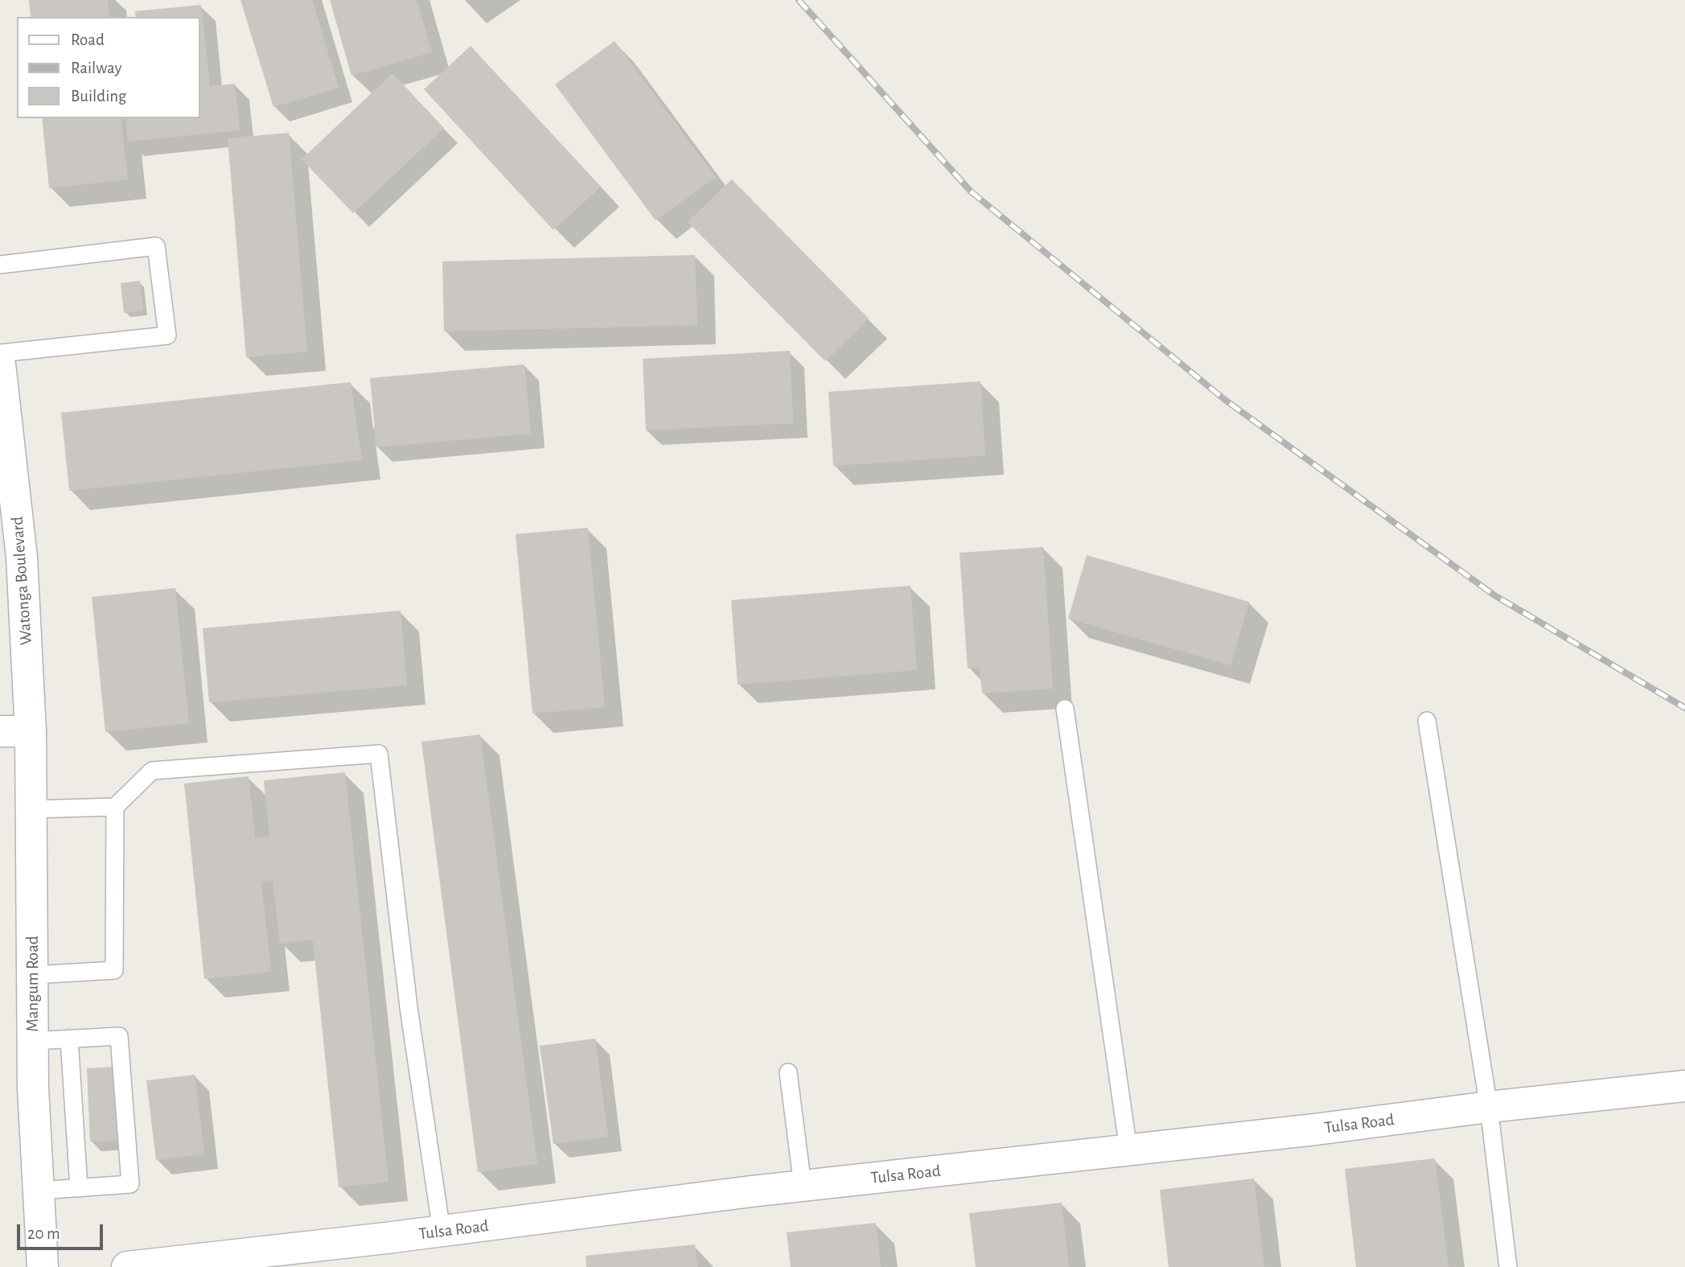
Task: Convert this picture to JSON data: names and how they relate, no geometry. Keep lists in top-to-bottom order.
{
  "streets": {
    "street": ["Watonga Boulevard", "Mangum Road", "Tulsa Road"]
  },
  "crossings": [
    ["Watonga Boulevard", "Mangum Road"]
  ],
  "legend": ["Road", "Railway", "Building"],
  "scale_bar": "20 m"
}
